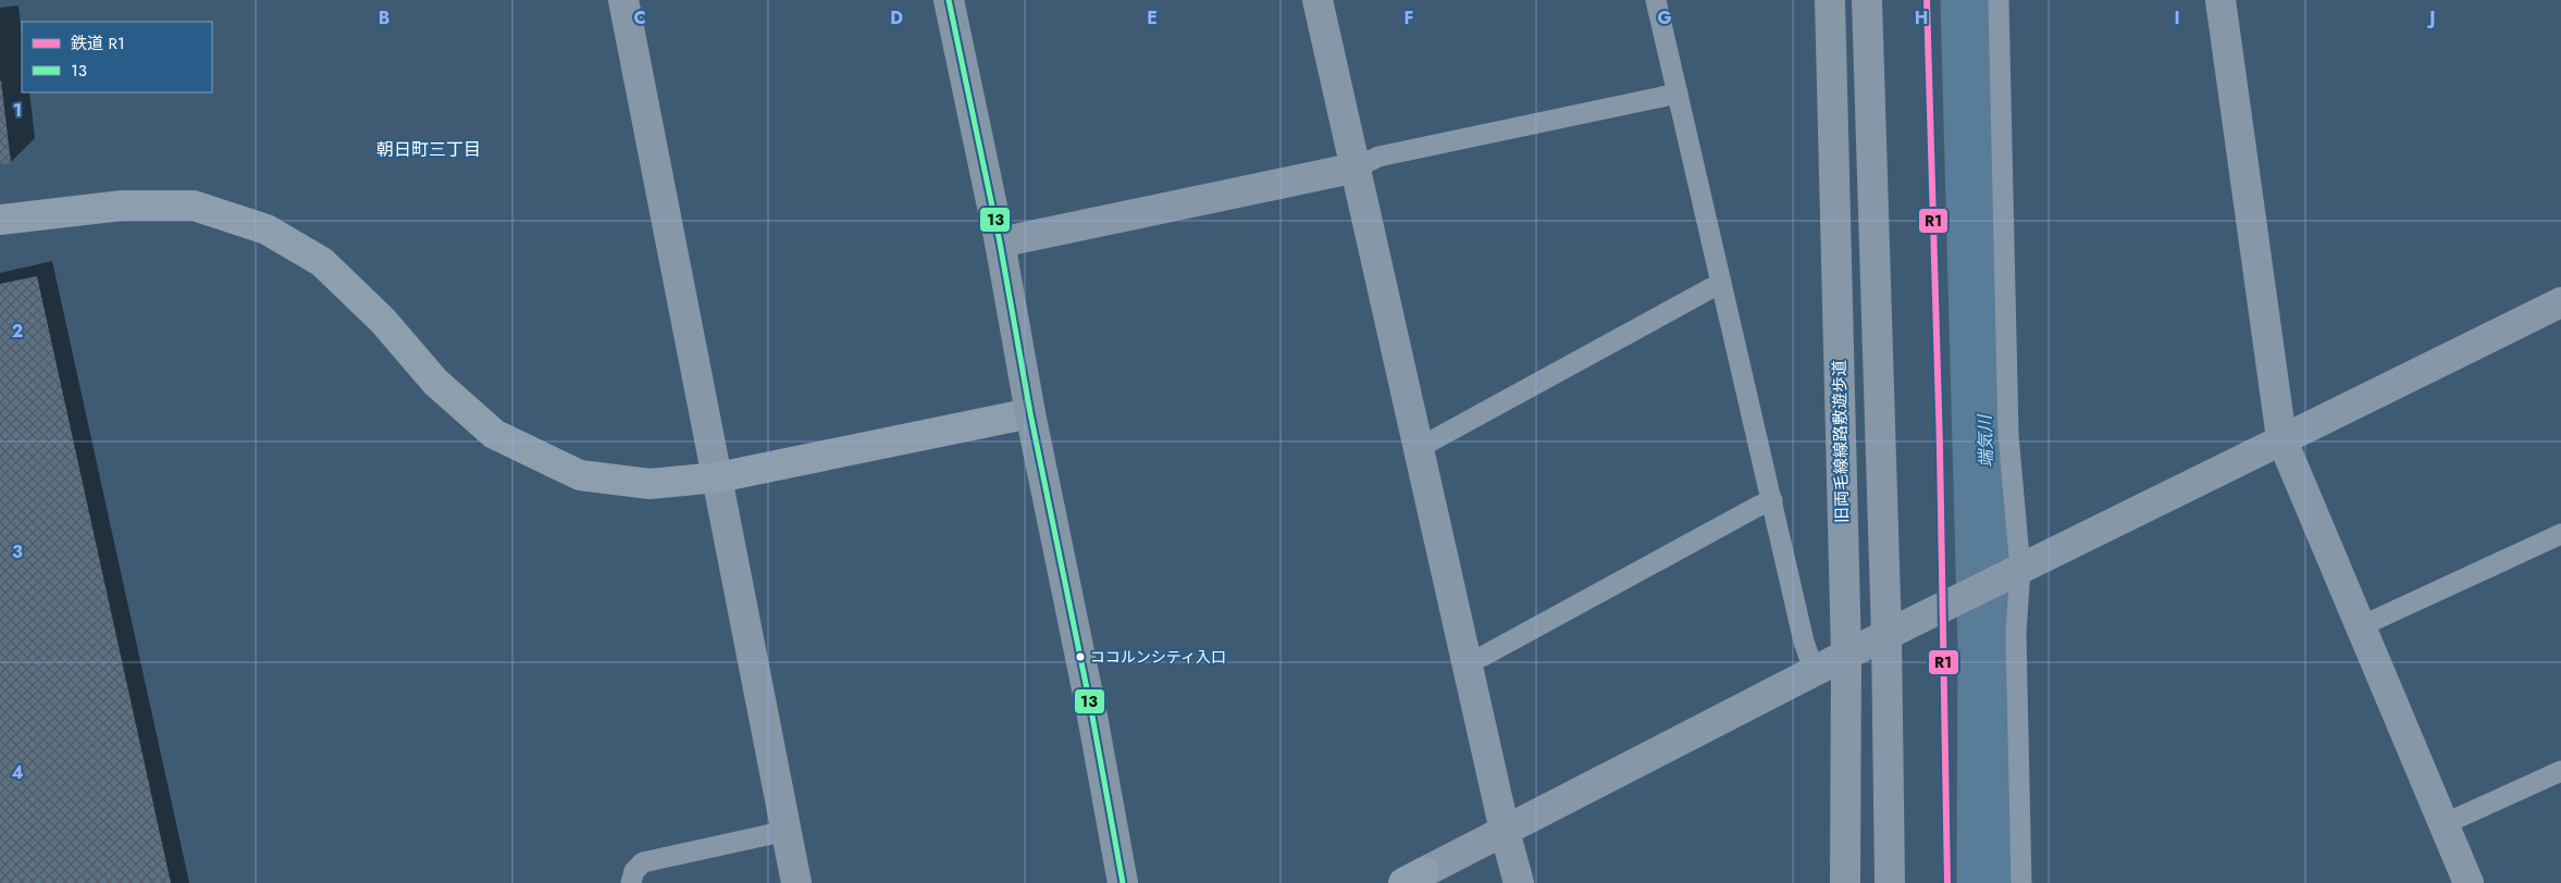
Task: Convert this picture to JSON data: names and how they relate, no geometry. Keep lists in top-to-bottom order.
{
  "streets": {
    "street": ["旧両毛線線路敷遊歩道"]
  },
  "districts": ["朝日町三丁目"],
  "water": ["端気川"],
  "places": ["ココルンシティ入口"],
  "lines": ["rail line R1", "transit line 13"],
  "legend": ["鉄道 R1", "13"],
  "grid": {
    "columns": [
      "B",
      "C",
      "D",
      "E",
      "F",
      "G",
      "H",
      "I",
      "J"
    ],
    "rows": [
      "1",
      "2",
      "3",
      "4"
    ]
  }
}
